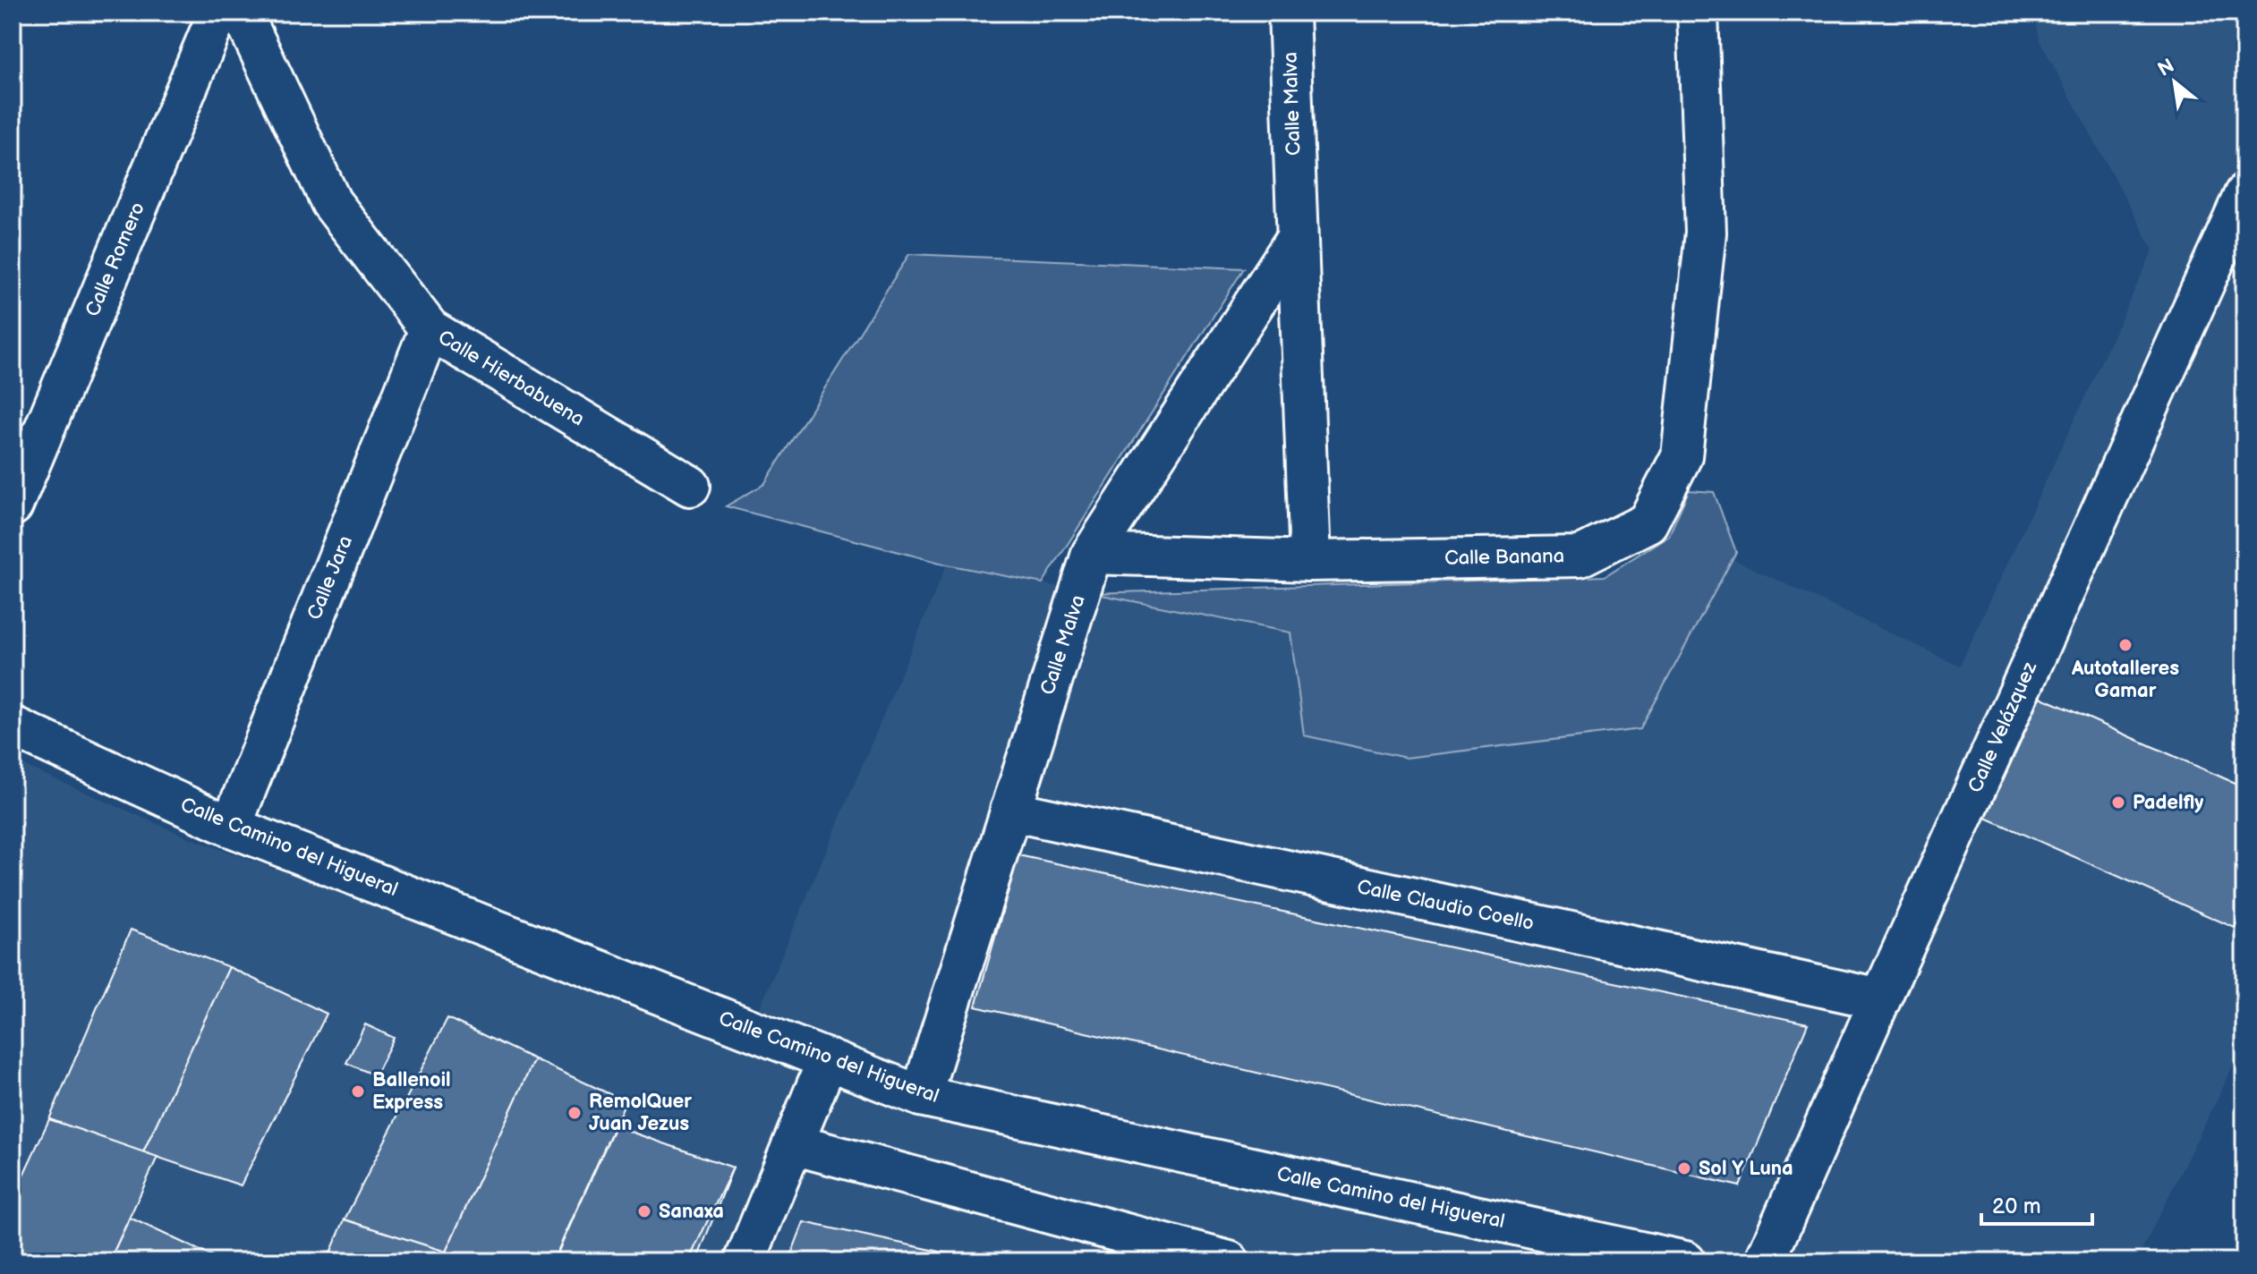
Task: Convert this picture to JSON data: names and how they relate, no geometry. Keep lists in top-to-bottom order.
{
  "streets": {
    "street": [
      "Calle Malva",
      "Calle Romero",
      "Calle Hierbabuena",
      "Calle Banana",
      "Calle Jara",
      "Calle Velázquez",
      "Calle Camino del Higueral",
      "Calle Claudio Coello"
    ]
  },
  "crossings": [
    ["Calle Malva", "Calle Banana"],
    ["Calle Malva", "Calle Camino del Higueral"],
    ["Calle Malva", "Calle Claudio Coello"],
    ["Calle Hierbabuena", "Calle Jara"],
    ["Calle Jara", "Calle Camino del Higueral"],
    ["Calle Velázquez", "Calle Claudio Coello"]
  ],
  "places": [
    "Autotalleres Gamar",
    "Padelfly",
    "Ballenoil Express",
    "RemolQuer Juan Jezus",
    "Sol Y Luna",
    "Sanaxa"
  ],
  "scale_bar": "20 m",
  "north": "top left"
}
